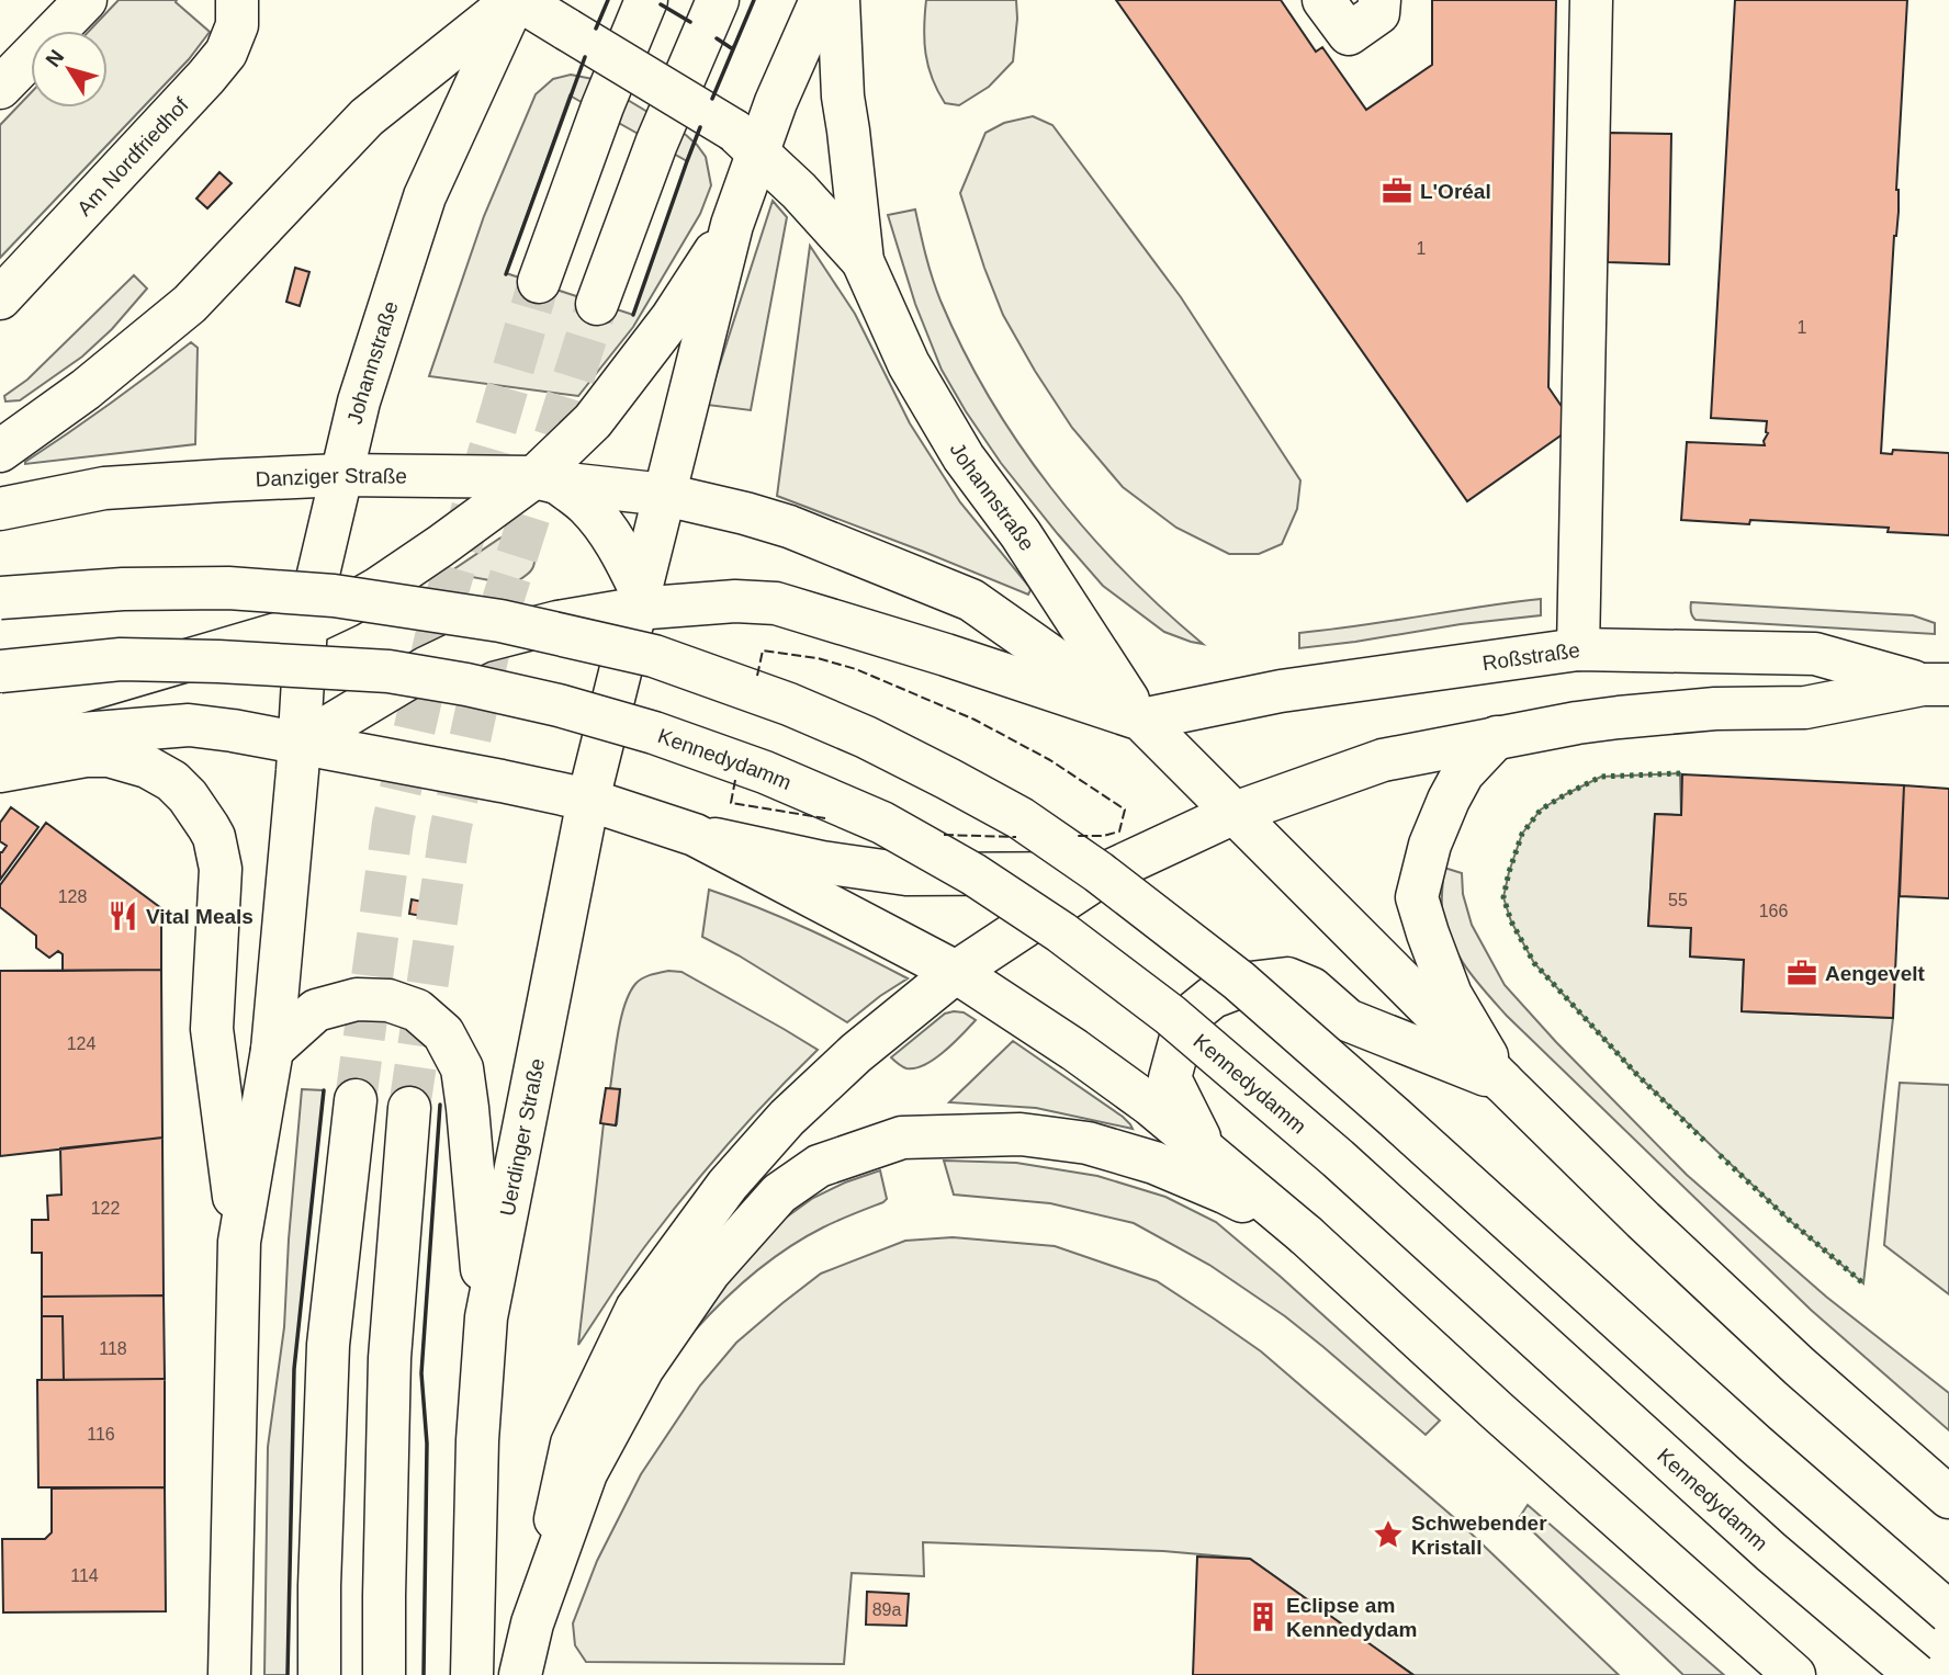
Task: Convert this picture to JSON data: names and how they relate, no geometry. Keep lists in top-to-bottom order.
{
  "streets": {
    "main road": [
      "Am Nordfriedhof",
      "Johannstraße",
      "Danziger Straße",
      "Roßstraße",
      "Kennedydamm",
      "Uerdinger Straße"
    ]
  },
  "crossings": [
    ["Johannstraße", "Danziger Straße"],
    ["Johannstraße", "Roßstraße"]
  ],
  "places": {
    "office": ["L'Oréal", "Aengevelt"],
    "restaurant": ["Vital Meals"],
    "place": ["Schwebender Kristall"],
    "building": ["Eclipse am Kennedydam"]
  },
  "house_numbers": [
    "1",
    "1",
    "128",
    "55",
    "166",
    "124",
    "122",
    "118",
    "116",
    "114",
    "89a"
  ],
  "north": "top left"
}
